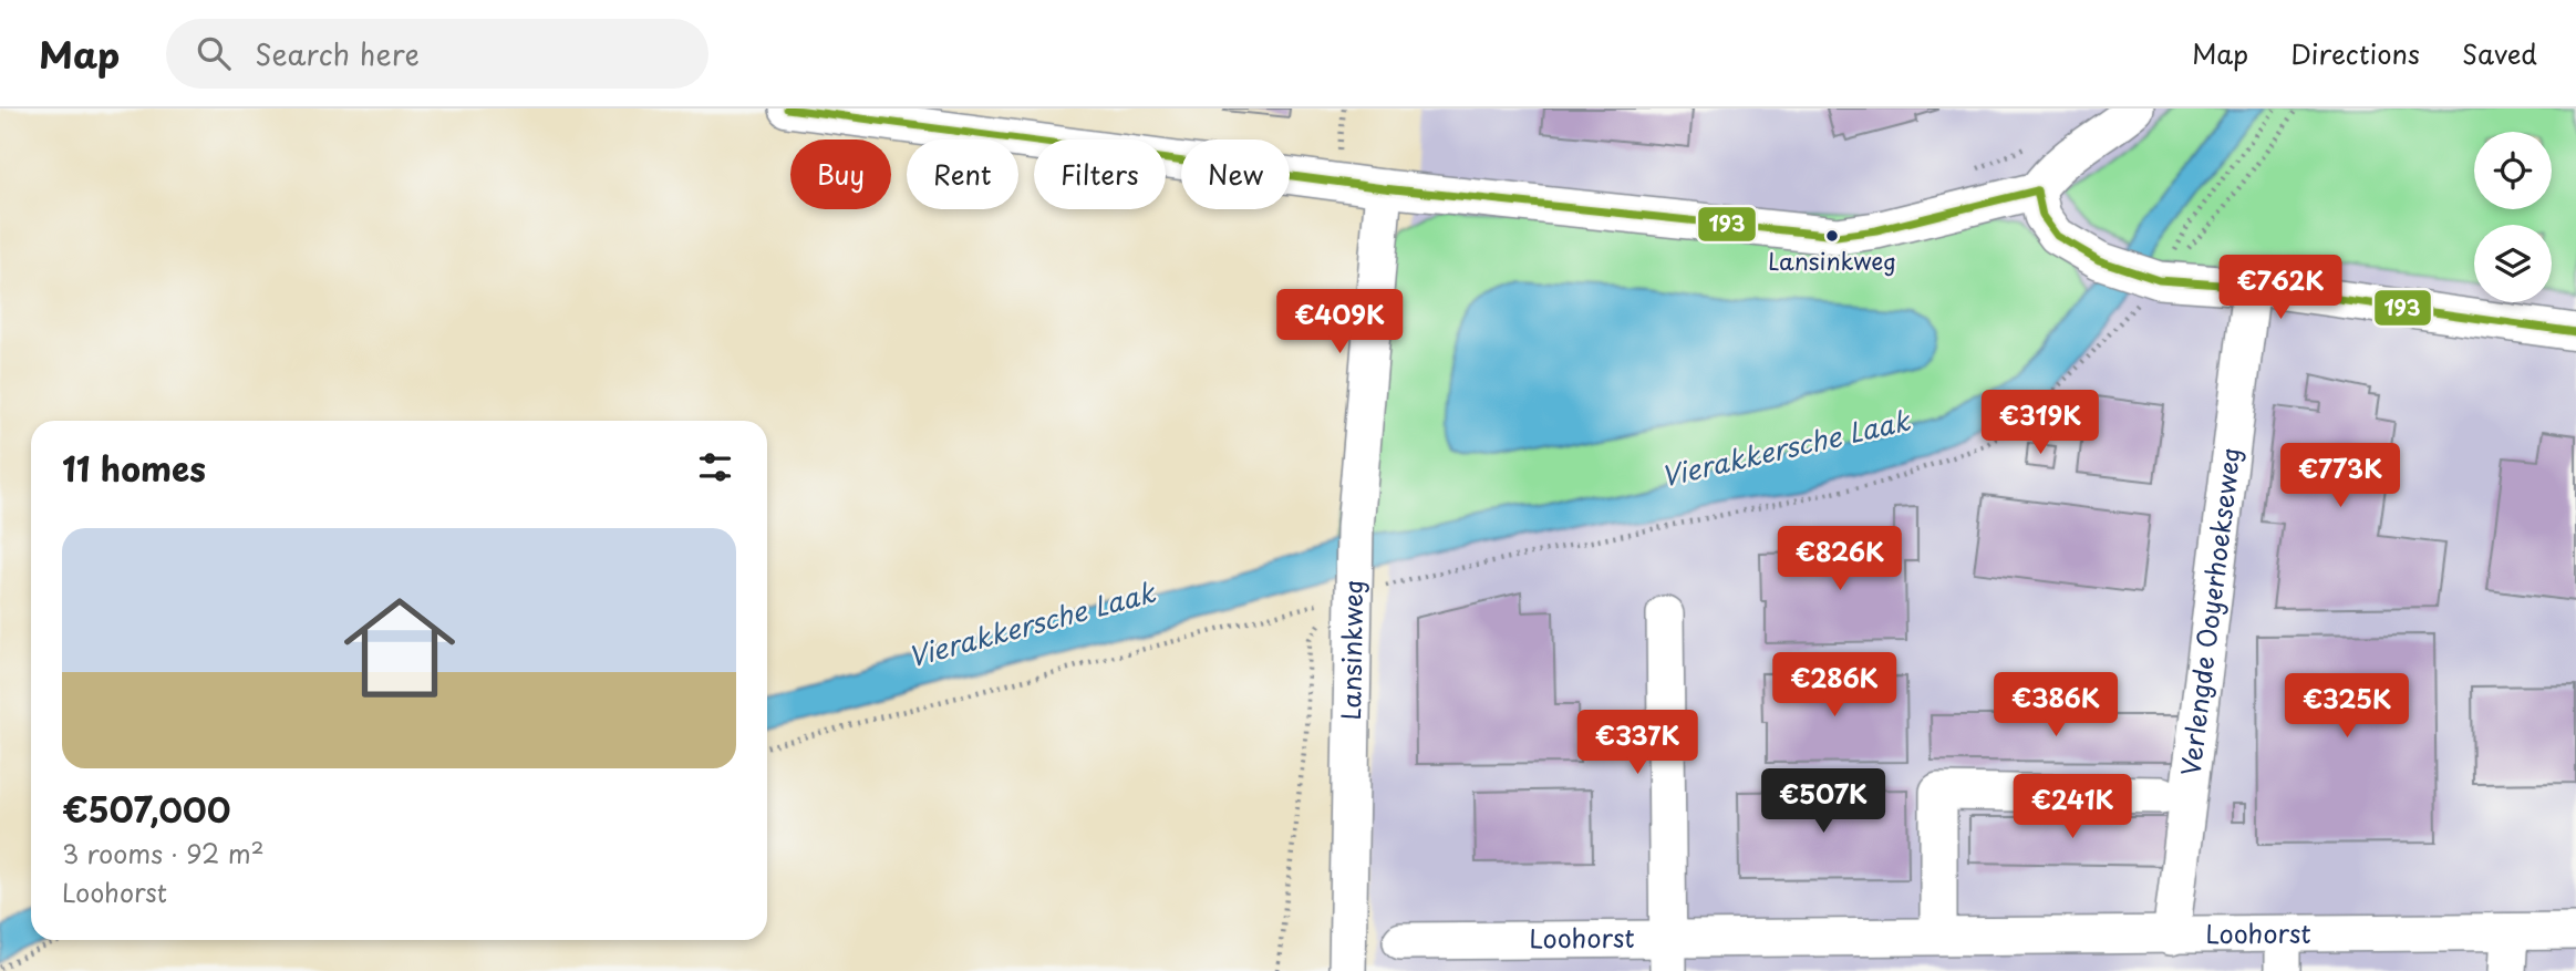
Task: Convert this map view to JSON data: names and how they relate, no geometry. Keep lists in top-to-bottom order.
{
  "streets": {
    "street": ["Verlengde Ooyerhoekseweg", "Lansinkweg", "Loohorst"]
  },
  "crossings": [
    ["Verlengde Ooyerhoekseweg", "Loohorst"]
  ],
  "water": ["Vierakkersche Laak"],
  "places": ["Lansinkweg"],
  "lines": ["transit line 193"],
  "page": {
    "header": "Map",
    "search": "Search here",
    "nav": ["Map", "Directions", "Saved"],
    "chip": [
      "Buy",
      "Rent",
      "Filters",
      "New"
    ],
    "price": [
      "€762K",
      "€409K",
      "€319K",
      "€773K",
      "€826K",
      "€286K",
      "€386K",
      "€325K",
      "€337K",
      "€507K",
      "€241K"
    ],
    "heading": "11 homes",
    "list": [
      {
        "name": "€507,000",
        "note": "3 rooms · 92 m² · Loohorst"
      }
    ]
  }
}
